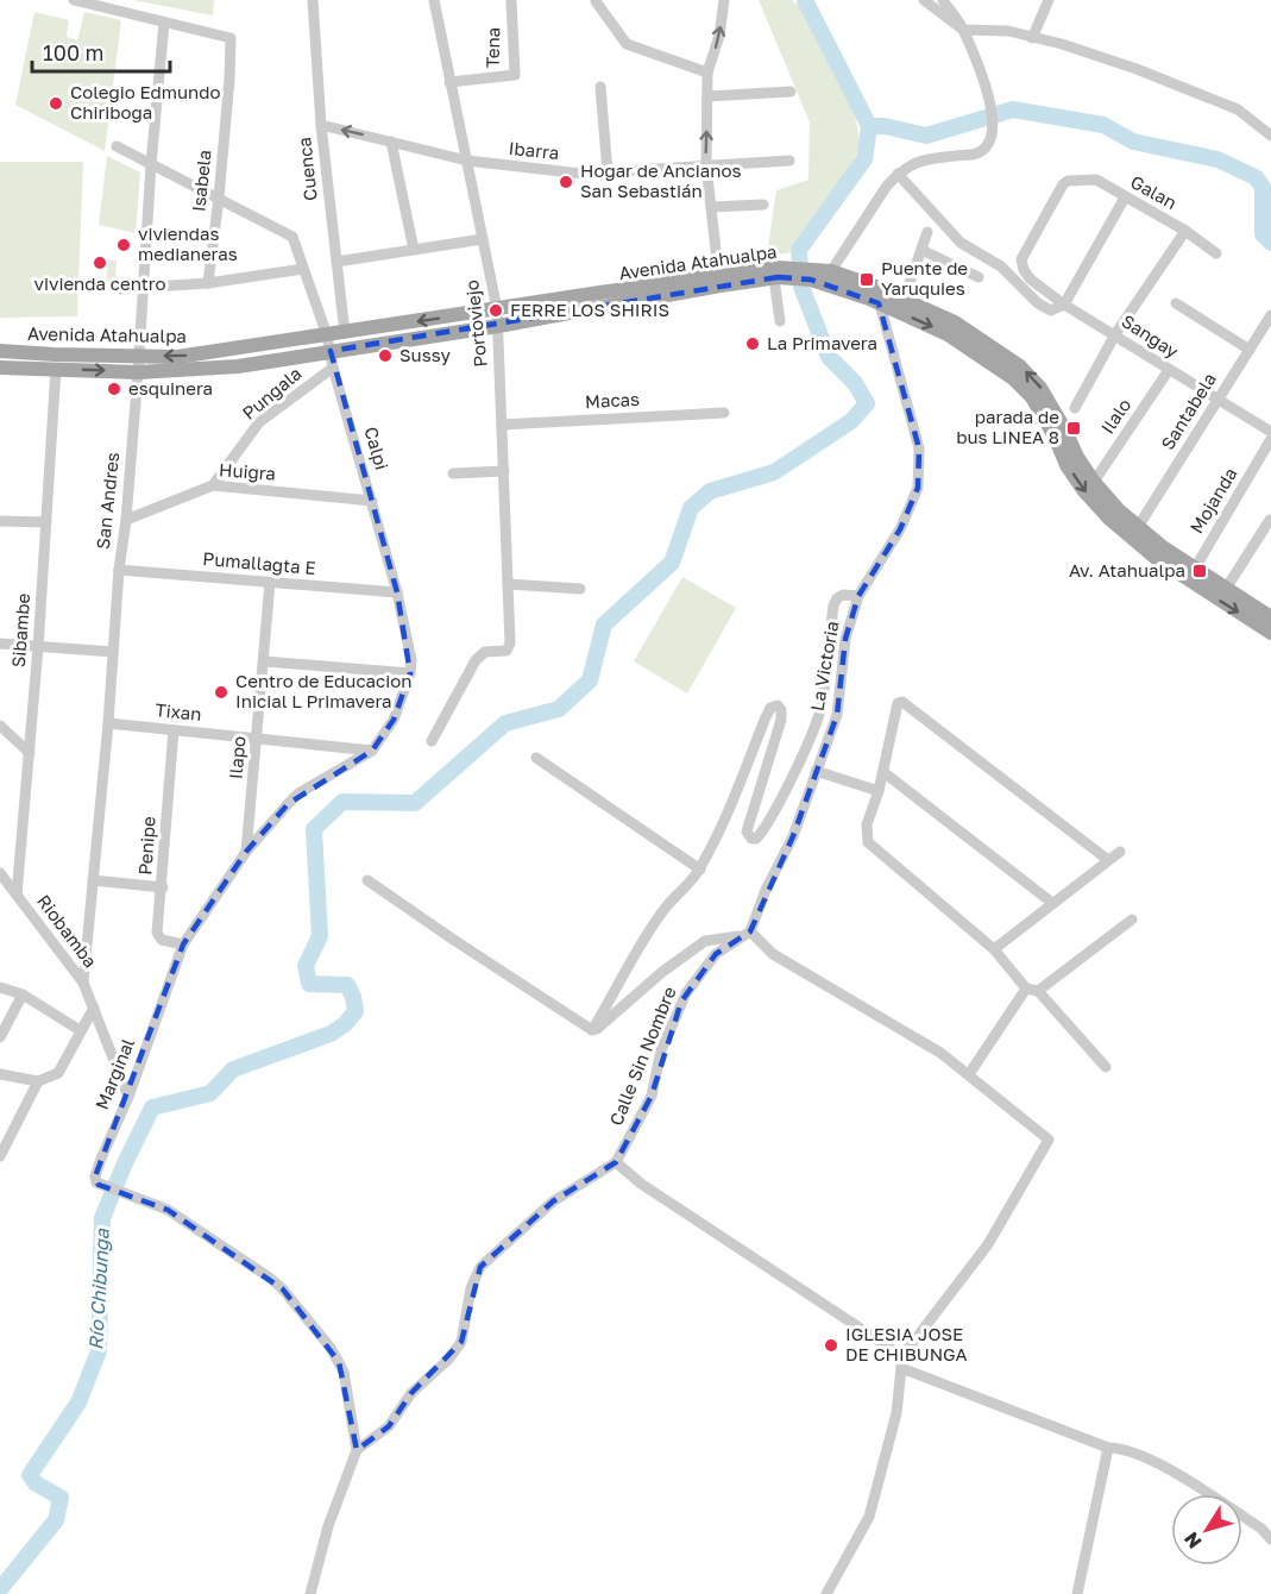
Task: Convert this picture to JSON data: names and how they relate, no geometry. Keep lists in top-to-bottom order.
{
  "streets": {
    "main road": ["Avenida Atahualpa"],
    "street": [
      "Tena",
      "Ibarra",
      "Cuenca",
      "Isabela",
      "Galan",
      "Portoviejo",
      "Sangay",
      "Pungala",
      "Macas",
      "Santabela",
      "Ilalo",
      "Calpi",
      "Huigra",
      "San Andres",
      "Mojanda",
      "Pumallagta E",
      "Sibambe",
      "La Victoria",
      "Tixan",
      "Ilapo",
      "Penipe",
      "Riobamba",
      "Calle Sin Nombre",
      "Marginal"
    ]
  },
  "crossings": [
    ["Tena", "Portoviejo"],
    ["Ibarra", "Cuenca"],
    ["Ibarra", "Portoviejo"],
    ["Cuenca", "Avenida Atahualpa"],
    ["Isabela", "Calpi"],
    ["Isabela", "San Andres"],
    ["Galan", "Sangay"],
    ["Avenida Atahualpa", "Portoviejo"],
    ["Avenida Atahualpa", "Santabela"],
    ["Avenida Atahualpa", "Ilalo"],
    ["Avenida Atahualpa", "Calpi"],
    ["Avenida Atahualpa", "San Andres"],
    ["Avenida Atahualpa", "Mojanda"],
    ["Avenida Atahualpa", "Sibambe"],
    ["Avenida Atahualpa", "La Victoria"],
    ["Portoviejo", "Macas"],
    ["Sangay", "Santabela"],
    ["Sangay", "Ilalo"],
    ["Pungala", "Calpi"],
    ["Pungala", "Huigra"],
    ["Calpi", "Huigra"],
    ["Calpi", "Pumallagta E"],
    ["Calpi", "Marginal"],
    ["Huigra", "San Andres"],
    ["San Andres", "Pumallagta E"],
    ["San Andres", "Tixan"],
    ["San Andres", "Riobamba"],
    ["Pumallagta E", "Ilapo"],
    ["Sibambe", "Riobamba"],
    ["La Victoria", "Calle Sin Nombre"],
    ["Tixan", "Ilapo"],
    ["Tixan", "Penipe"],
    ["Tixan", "Marginal"],
    ["Ilapo", "Marginal"],
    ["Penipe", "Marginal"],
    ["Riobamba", "Marginal"],
    ["Calle Sin Nombre", "Marginal"]
  ],
  "water": ["Río Chibunga"],
  "places": {
    "other": [
      "Colegio Edmundo Chiriboga",
      "Hogar de Ancianos San Sebastián",
      "viviendas medianeras",
      "vivienda centro",
      "FERRE LOS SHIRIS",
      "La Primavera",
      "Sussy",
      "esquinera",
      "Centro de Educacion Inicial L Primavera",
      "IGLESIA JOSE DE CHIBUNGA"
    ],
    "transit": ["Puente de Yaruquies", "parada de bus LINEA 8", "Av. Atahualpa"]
  },
  "scale_bar": "100 m",
  "north": "bottom left"
}
